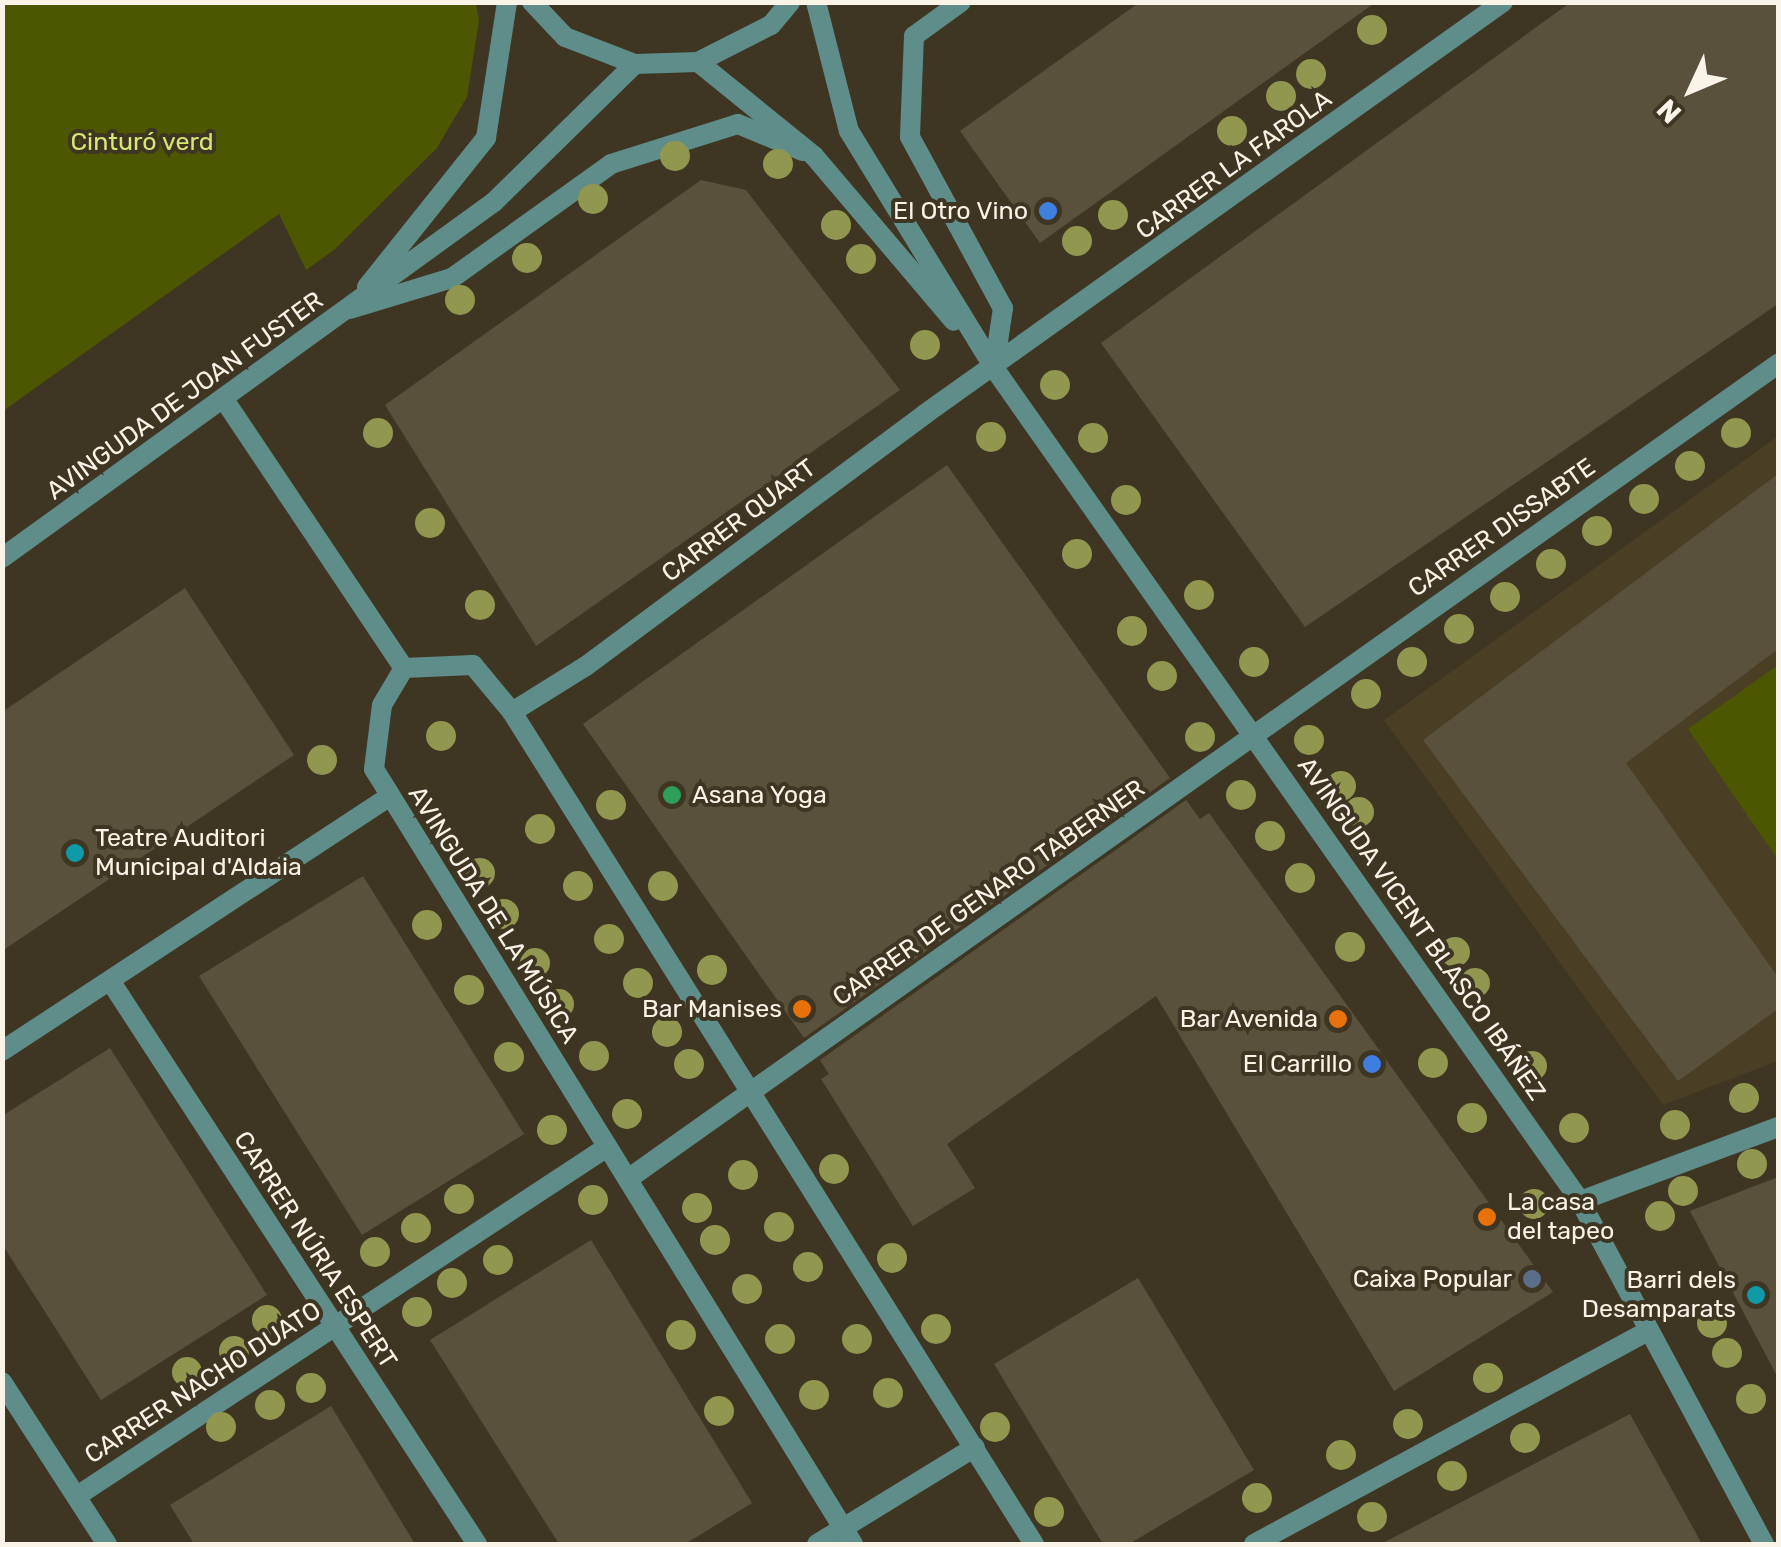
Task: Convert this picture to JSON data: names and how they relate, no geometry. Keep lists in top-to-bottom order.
{
  "streets": {
    "street": [
      "CARRER LA FAROLA",
      "AVINGUDA DE JOAN FUSTER",
      "CARRER QUART",
      "CARRER DISSABTE",
      "CARRER DE GENARO TABERNER",
      "AVINGUDA DE LA MÚSICA",
      "AVINGUDA VICENT BLASCO IBÁÑEZ",
      "CARRER NÚRIA ESPERT",
      "CARRER NACHO DUATO"
    ]
  },
  "crossings": [
    ["CARRER LA FAROLA", "CARRER QUART"],
    ["CARRER LA FAROLA", "AVINGUDA VICENT BLASCO IBÁÑEZ"],
    ["AVINGUDA DE JOAN FUSTER", "AVINGUDA VICENT BLASCO IBÁÑEZ"],
    ["CARRER QUART", "AVINGUDA VICENT BLASCO IBÁÑEZ"],
    ["CARRER DISSABTE", "CARRER DE GENARO TABERNER"],
    ["CARRER DISSABTE", "AVINGUDA VICENT BLASCO IBÁÑEZ"],
    ["CARRER DE GENARO TABERNER", "AVINGUDA VICENT BLASCO IBÁÑEZ"],
    ["AVINGUDA DE LA MÚSICA", "CARRER NACHO DUATO"],
    ["CARRER NÚRIA ESPERT", "CARRER NACHO DUATO"]
  ],
  "parks": ["Cinturó verd"],
  "places": [
    "El Otro Vino",
    "Asana Yoga",
    "Teatre Auditori Municipal d'Aldaia",
    "Bar Manises",
    "Bar Avenida",
    "El Carrillo",
    "La casa del tapeo",
    "Caixa Popular",
    "Barri dels Desamparats"
  ],
  "north": "bottom left"
}
